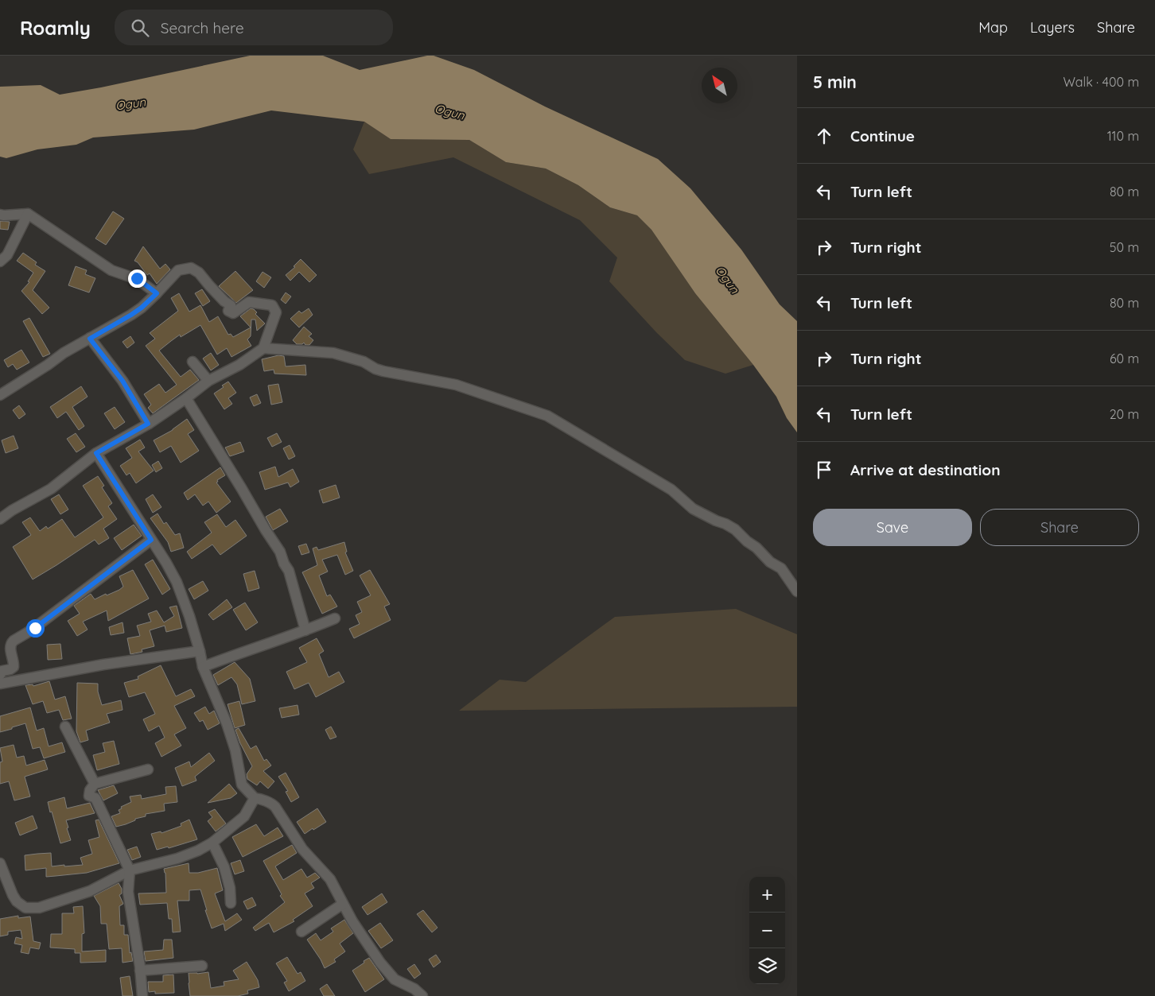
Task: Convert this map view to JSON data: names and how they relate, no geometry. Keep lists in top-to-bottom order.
{
  "water": ["Ogun"],
  "north": "top left",
  "page": {
    "header": "Roamly",
    "search": "Search here",
    "nav": ["Map", "Layers", "Share"],
    "heading": ["5 min", "Walk · 400 m"],
    "list": [
      ["Continue", "110 m"],
      ["Turn left", "80 m"],
      ["Turn right", "50 m"],
      ["Turn left", "80 m"],
      ["Turn right", "60 m"],
      ["Turn left", "20 m"],
      "Arrive at destination"
    ],
    "buttons": ["Save", "Share"],
    "map_buttons": ["+", "−"]
  }
}
